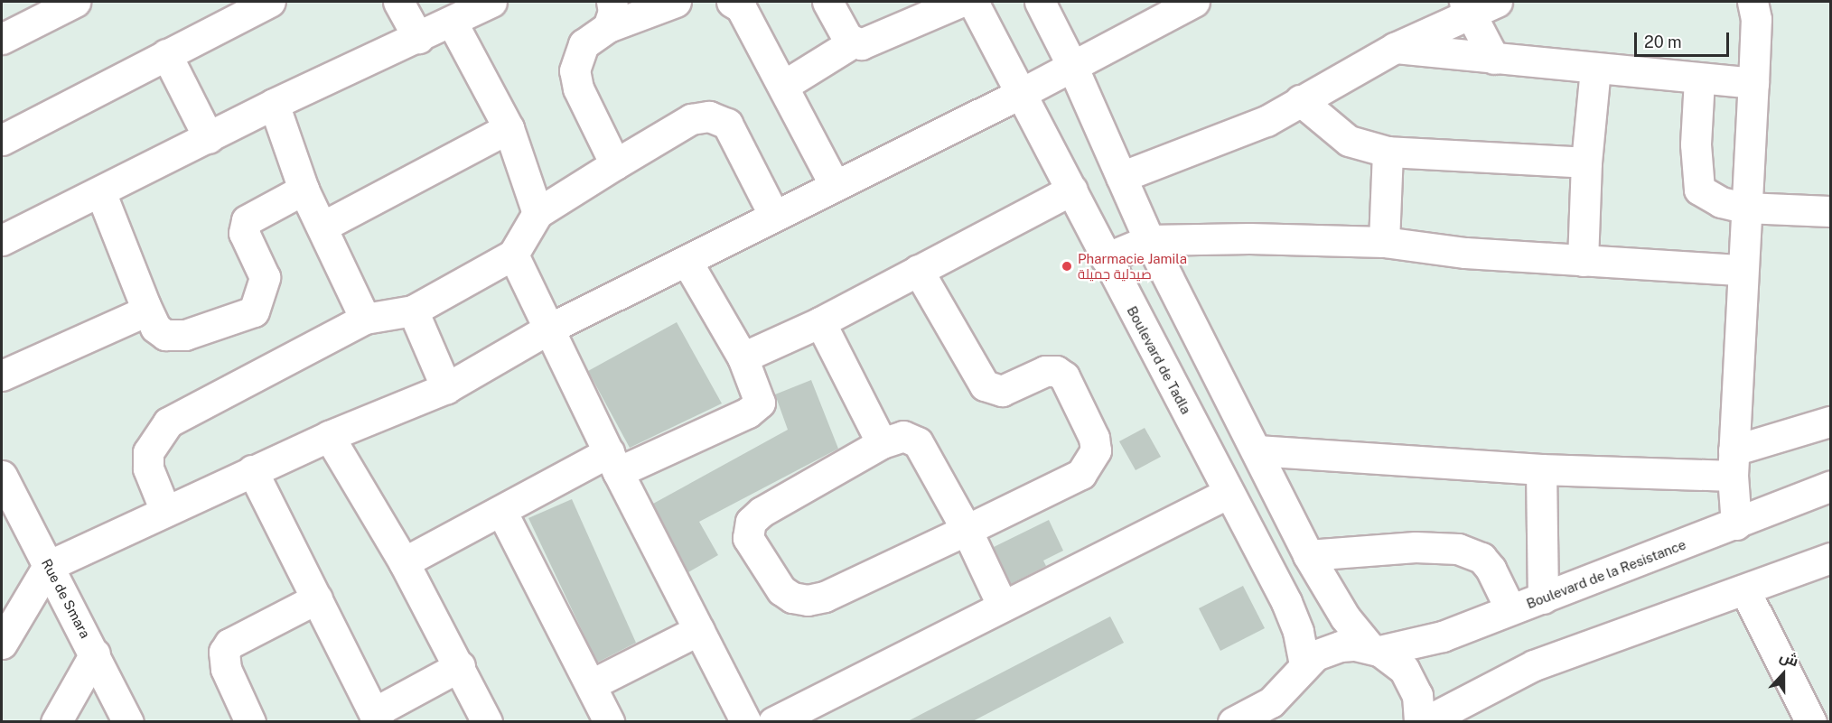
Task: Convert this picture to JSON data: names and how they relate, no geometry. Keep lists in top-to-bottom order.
{
  "streets": {
    "street": ["Boulevard de Tadla", "Boulevard de la Resistance", "Rue de Smara"]
  },
  "crossings": [
    ["Boulevard de Tadla", "Boulevard de la Resistance"]
  ],
  "places": ["Pharmacie Jamila صيدلية جميلة"],
  "scale_bar": "20 m",
  "north": "top"
}
